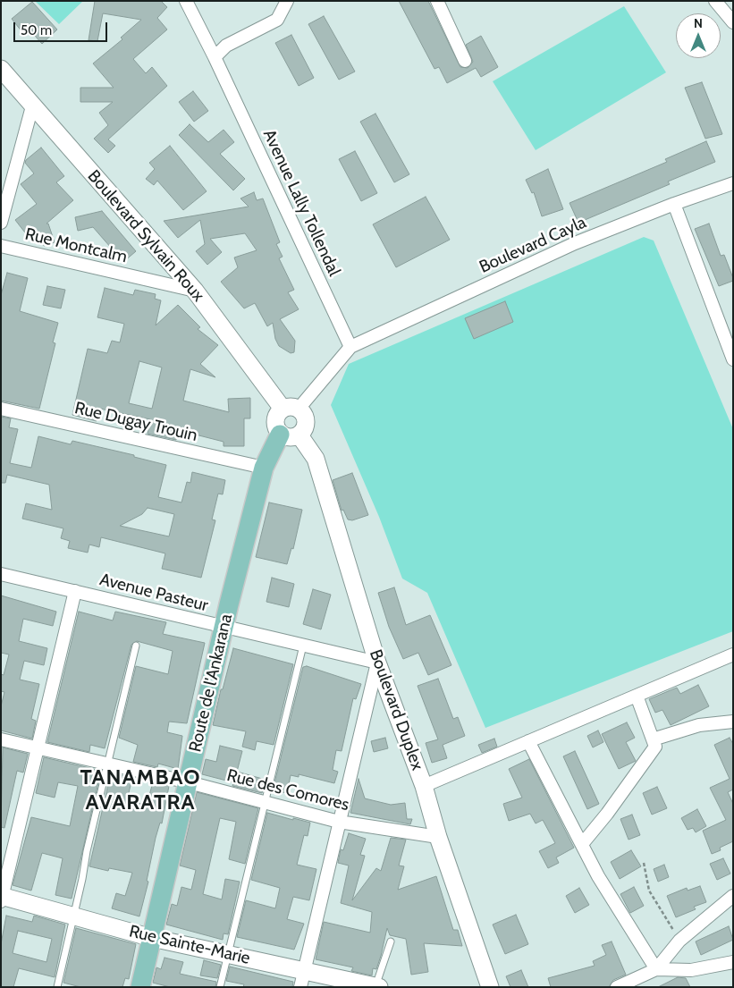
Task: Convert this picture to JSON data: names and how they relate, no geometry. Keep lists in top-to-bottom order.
{
  "streets": {
    "main road": [
      "Boulevard Sylvain Roux",
      "Route de l'Ankarana",
      "Boulevard Duplex",
      "Rue Sainte-Marie"
    ],
    "street": [
      "Avenue Lally Tollendal",
      "Boulevard Cayla",
      "Rue Montcalm",
      "Rue Dugay Trouin",
      "Avenue Pasteur",
      "Rue des Comores"
    ]
  },
  "crossings": [
    ["Avenue Lally Tollendal", "Boulevard Cayla"],
    ["Boulevard Sylvain Roux", "Rue Montcalm"],
    ["Boulevard Sylvain Roux", "Route de l'Ankarana"],
    ["Boulevard Sylvain Roux", "Boulevard Duplex"],
    ["Rue Dugay Trouin", "Route de l'Ankarana"],
    ["Avenue Pasteur", "Route de l'Ankarana"],
    ["Avenue Pasteur", "Boulevard Duplex"],
    ["Route de l'Ankarana", "Boulevard Duplex"],
    ["Route de l'Ankarana", "Rue des Comores"],
    ["Route de l'Ankarana", "Rue Sainte-Marie"],
    ["Boulevard Duplex", "Rue des Comores"]
  ],
  "districts": ["TANAMBAO AVARATRA"],
  "scale_bar": "50 m",
  "north": "top"
}
